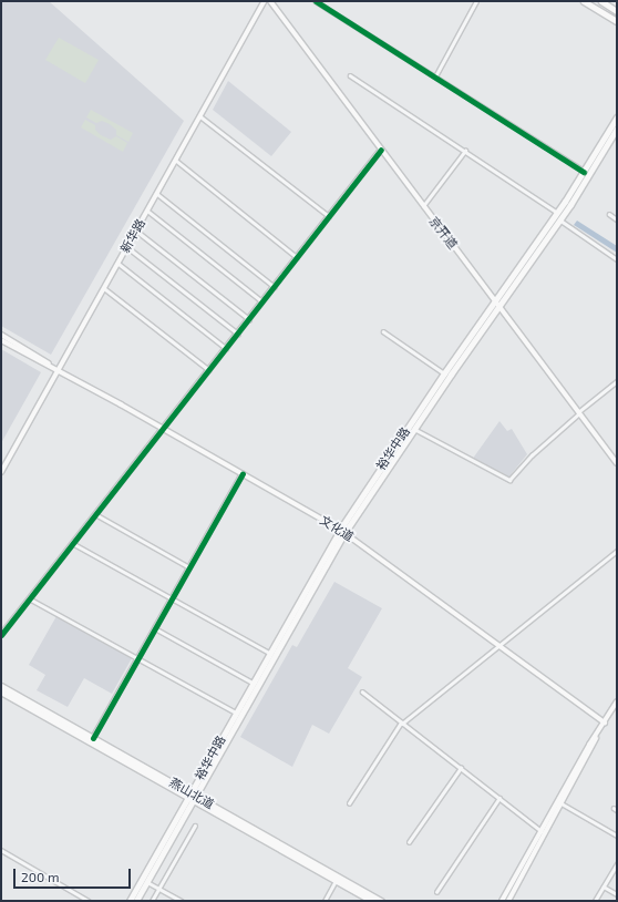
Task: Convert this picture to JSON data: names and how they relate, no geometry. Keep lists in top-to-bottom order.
{
  "streets": {
    "main road": [
      "京开道",
      "新华路",
      "裕华中路",
      "文化道",
      "燕山北道"
    ]
  },
  "crossings": [
    ["京开道", "裕华中路"],
    ["新华路", "文化道"],
    ["裕华中路", "文化道"],
    ["裕华中路", "燕山北道"]
  ],
  "scale_bar": "200 m"
}
